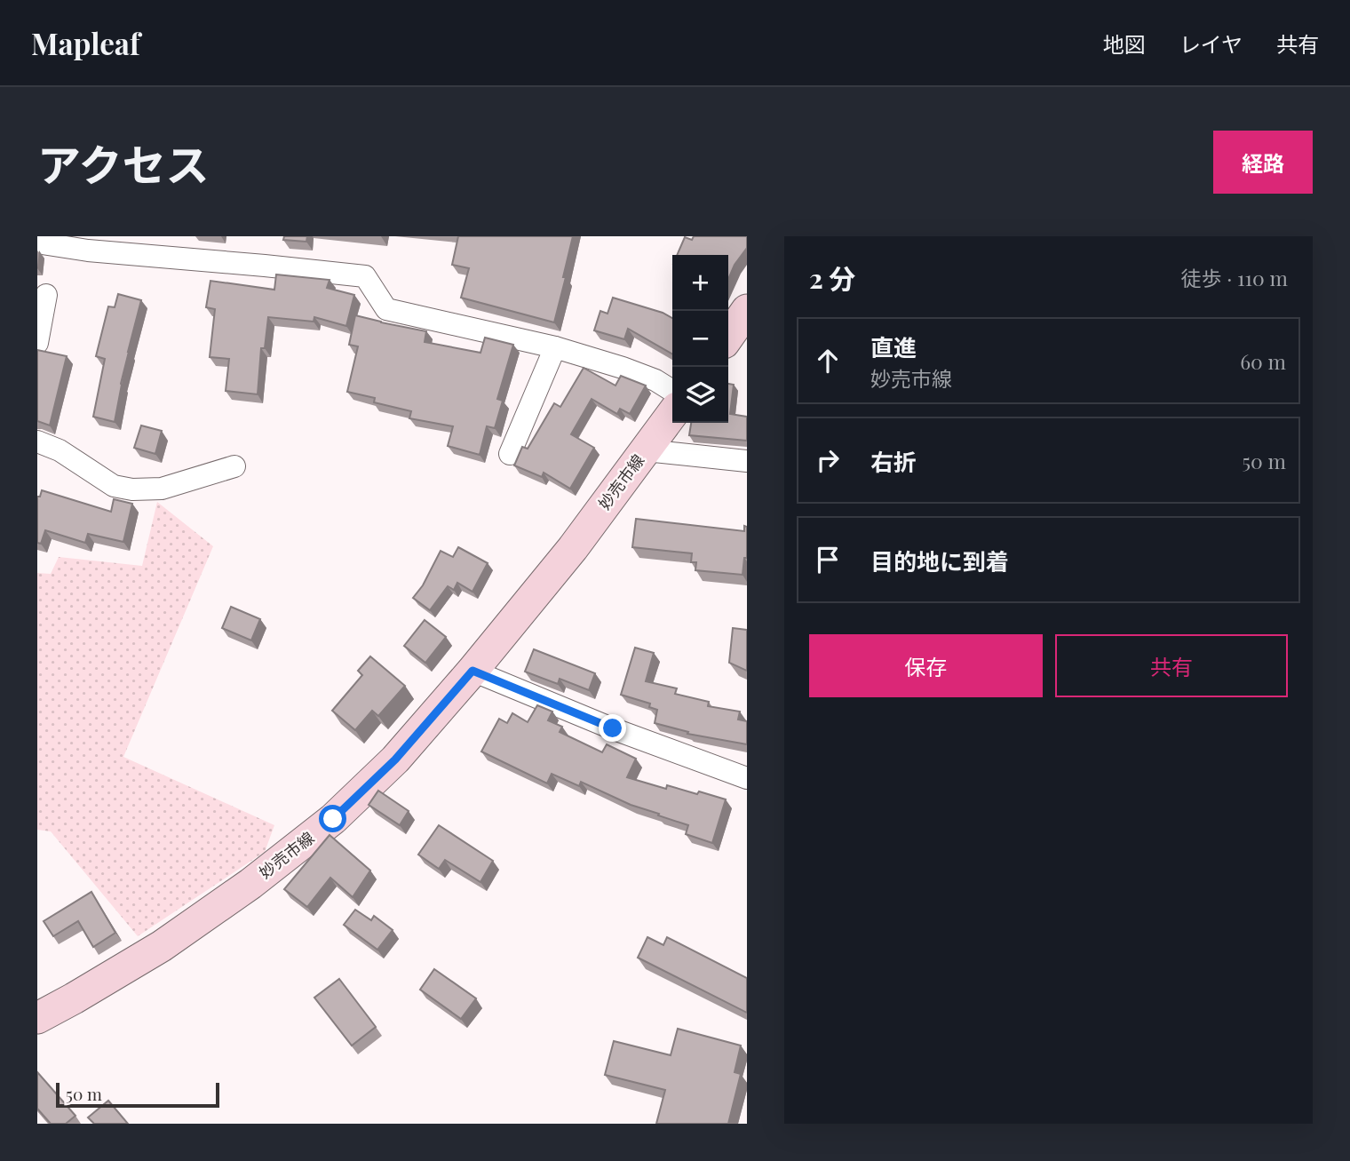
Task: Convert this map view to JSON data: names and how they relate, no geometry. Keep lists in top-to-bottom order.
{
  "streets": {
    "main road": ["妙売市線"]
  },
  "scale_bar": "50 m",
  "page": {
    "header": "Mapleaf",
    "nav": ["地図", "レイヤ", "共有"],
    "title": "アクセス",
    "buttons": [
      "経路",
      ["保存", "共有"]
    ],
    "heading": ["2 分", "徒歩 · 110 m"],
    "map_buttons": ["+", "−"],
    "list": [
      ["直進", "妙売市線", "60 m"],
      ["右折", "50 m"],
      "目的地に到着"
    ],
    "scale": "50 m"
  }
}
